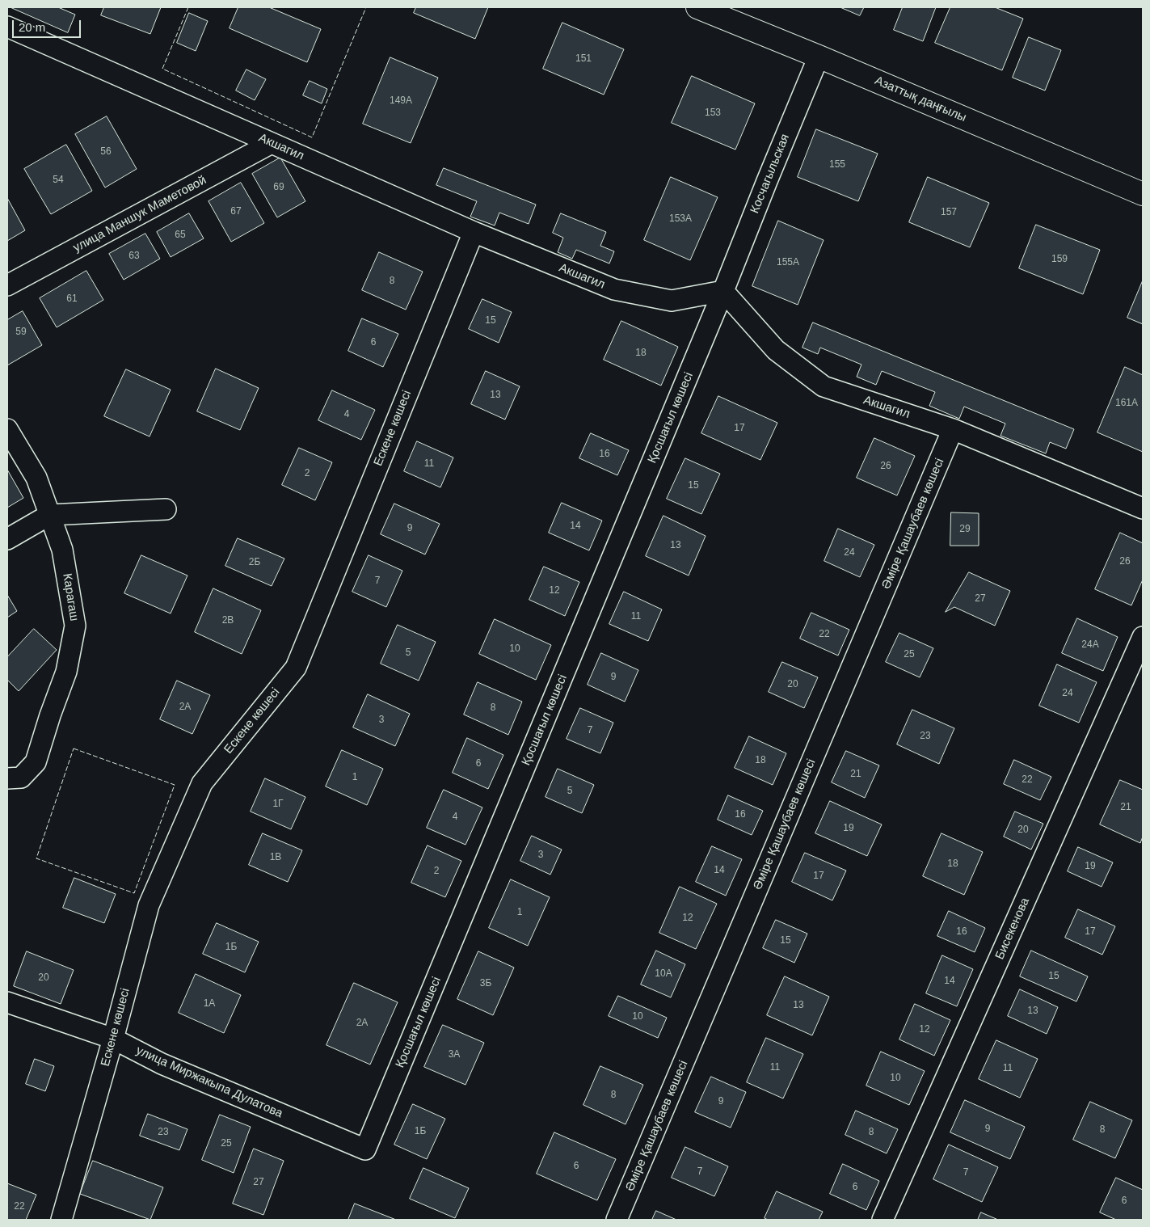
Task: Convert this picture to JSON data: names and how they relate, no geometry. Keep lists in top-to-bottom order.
{
  "streets": {
    "main road": ["Азаттық даңғылы"],
    "street": [
      "Акшагил",
      "Косчагыльская",
      "улица Маншук Маметовой",
      "Қосшағыл көшесі",
      "Ескене көшесі",
      "Әміре Қашаубаев көшесі",
      "Карагаш",
      "Бисекенова",
      "улица Миржакыпа Дулатова"
    ]
  },
  "crossings": [
    ["Азаттық даңғылы", "Косчагыльская"],
    ["Акшагил", "Косчагыльская"],
    ["Акшагил", "улица Маншук Маметовой"],
    ["Акшагил", "Қосшағыл көшесі"],
    ["Акшагил", "Ескене көшесі"],
    ["Акшагил", "Әміре Қашаубаев көшесі"],
    ["Косчагыльская", "Қосшағыл көшесі"],
    ["Қосшағыл көшесі", "улица Миржакыпа Дулатова"],
    ["Ескене көшесі", "улица Миржакыпа Дулатова"]
  ],
  "house_numbers": [
    "151",
    "149А",
    "153",
    "56",
    "155",
    "54",
    "69",
    "67",
    "157",
    "153А",
    "65",
    "63",
    "159",
    "155А",
    "8",
    "61",
    "15",
    "59",
    "6",
    "18",
    "13",
    "161А",
    "4",
    "17",
    "16",
    "11",
    "26",
    "2",
    "15",
    "14",
    "9",
    "29",
    "13",
    "24",
    "26",
    "2Б",
    "7",
    "12",
    "27",
    "11",
    "2В",
    "22",
    "24А",
    "10",
    "5",
    "25",
    "9",
    "20",
    "24",
    "2А",
    "8",
    "3",
    "7",
    "23",
    "18",
    "6",
    "21",
    "1",
    "22",
    "5",
    "1Г",
    "21",
    "16",
    "4",
    "19",
    "20",
    "3",
    "1В",
    "18",
    "19",
    "14",
    "2",
    "17",
    "1",
    "12",
    "16",
    "17",
    "15",
    "1Б",
    "10А",
    "15",
    "20",
    "14",
    "3Б",
    "1А",
    "13",
    "13",
    "10",
    "2А",
    "12",
    "3А",
    "11",
    "11",
    "10",
    "8",
    "9",
    "9",
    "8",
    "1Б",
    "23",
    "8",
    "25",
    "6",
    "7",
    "7",
    "27",
    "6",
    "6",
    "22"
  ],
  "scale_bar": "20 m"
}
